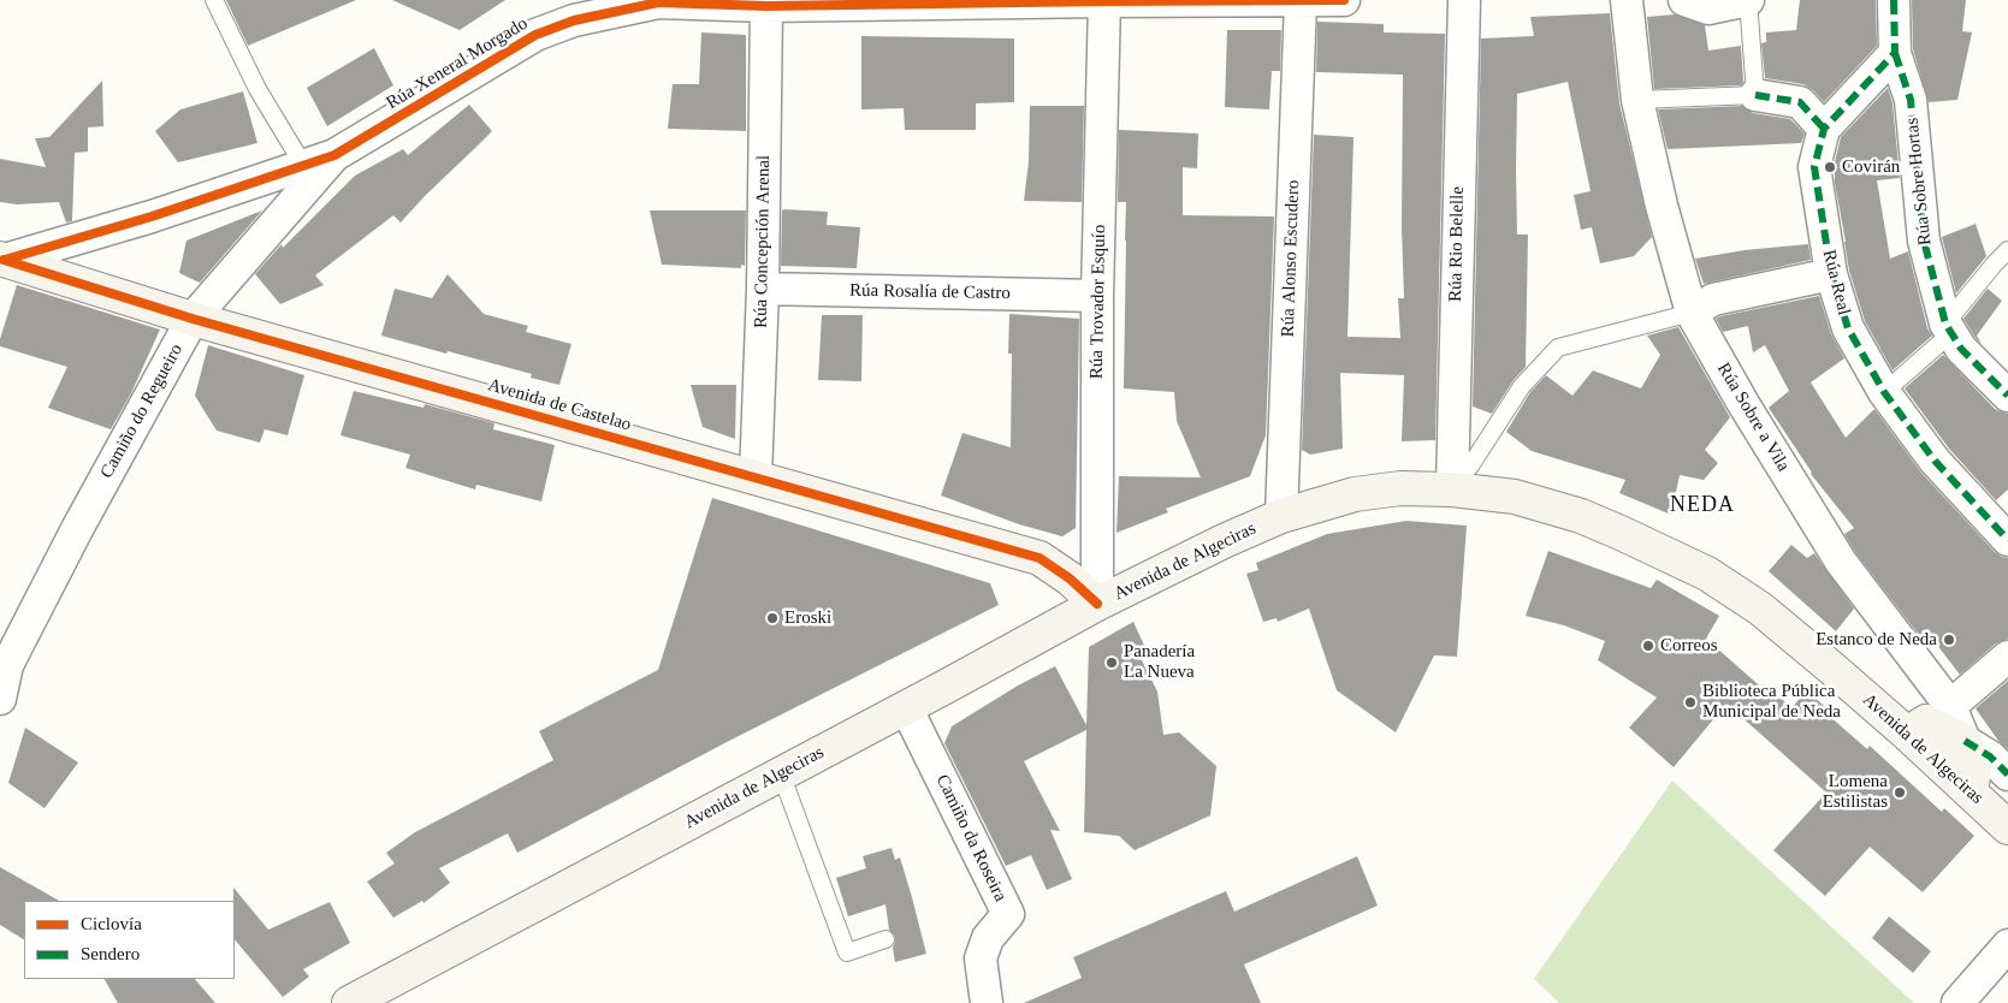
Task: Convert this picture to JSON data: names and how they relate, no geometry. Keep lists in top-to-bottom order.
{
  "streets": {
    "main road": ["Avenida de Castelao", "Avenida de Algeciras"],
    "street": [
      "Rúa Xeneral Morgado",
      "Rúa Sobre Hortas",
      "Rúa Concepción Arenal",
      "Rúa Rio Belelle",
      "Rúa Alonso Escudero",
      "Rúa Real",
      "Rúa Rosalía de Castro",
      "Rúa Trovador Esquío",
      "Camiño do Regueiro",
      "Rúa Sobre a Vila",
      "Camiño da Roseira"
    ]
  },
  "crossings": [
    ["Rúa Xeneral Morgado", "Rúa Concepción Arenal"],
    ["Rúa Xeneral Morgado", "Rúa Alonso Escudero"],
    ["Rúa Xeneral Morgado", "Rúa Trovador Esquío"],
    ["Rúa Xeneral Morgado", "Avenida de Castelao"],
    ["Rúa Xeneral Morgado", "Camiño do Regueiro"],
    ["Rúa Sobre Hortas", "Rúa Real"],
    ["Rúa Concepción Arenal", "Rúa Rosalía de Castro"],
    ["Rúa Concepción Arenal", "Avenida de Castelao"],
    ["Rúa Rio Belelle", "Avenida de Algeciras"],
    ["Rúa Alonso Escudero", "Avenida de Algeciras"],
    ["Rúa Rosalía de Castro", "Rúa Trovador Esquío"],
    ["Rúa Trovador Esquío", "Avenida de Castelao"],
    ["Rúa Trovador Esquío", "Avenida de Algeciras"],
    ["Avenida de Castelao", "Camiño do Regueiro"],
    ["Avenida de Castelao", "Avenida de Algeciras"],
    ["Avenida de Algeciras", "Camiño da Roseira"]
  ],
  "districts": ["NEDA"],
  "places": [
    "Covirán",
    "Eroski",
    "Estanco de Neda",
    "Correos",
    "Panadería La Nueva",
    "Biblioteca Pública Municipal de Neda",
    "Lomena Estilistas"
  ],
  "legend": ["Ciclovía", "Sendero"]
}
